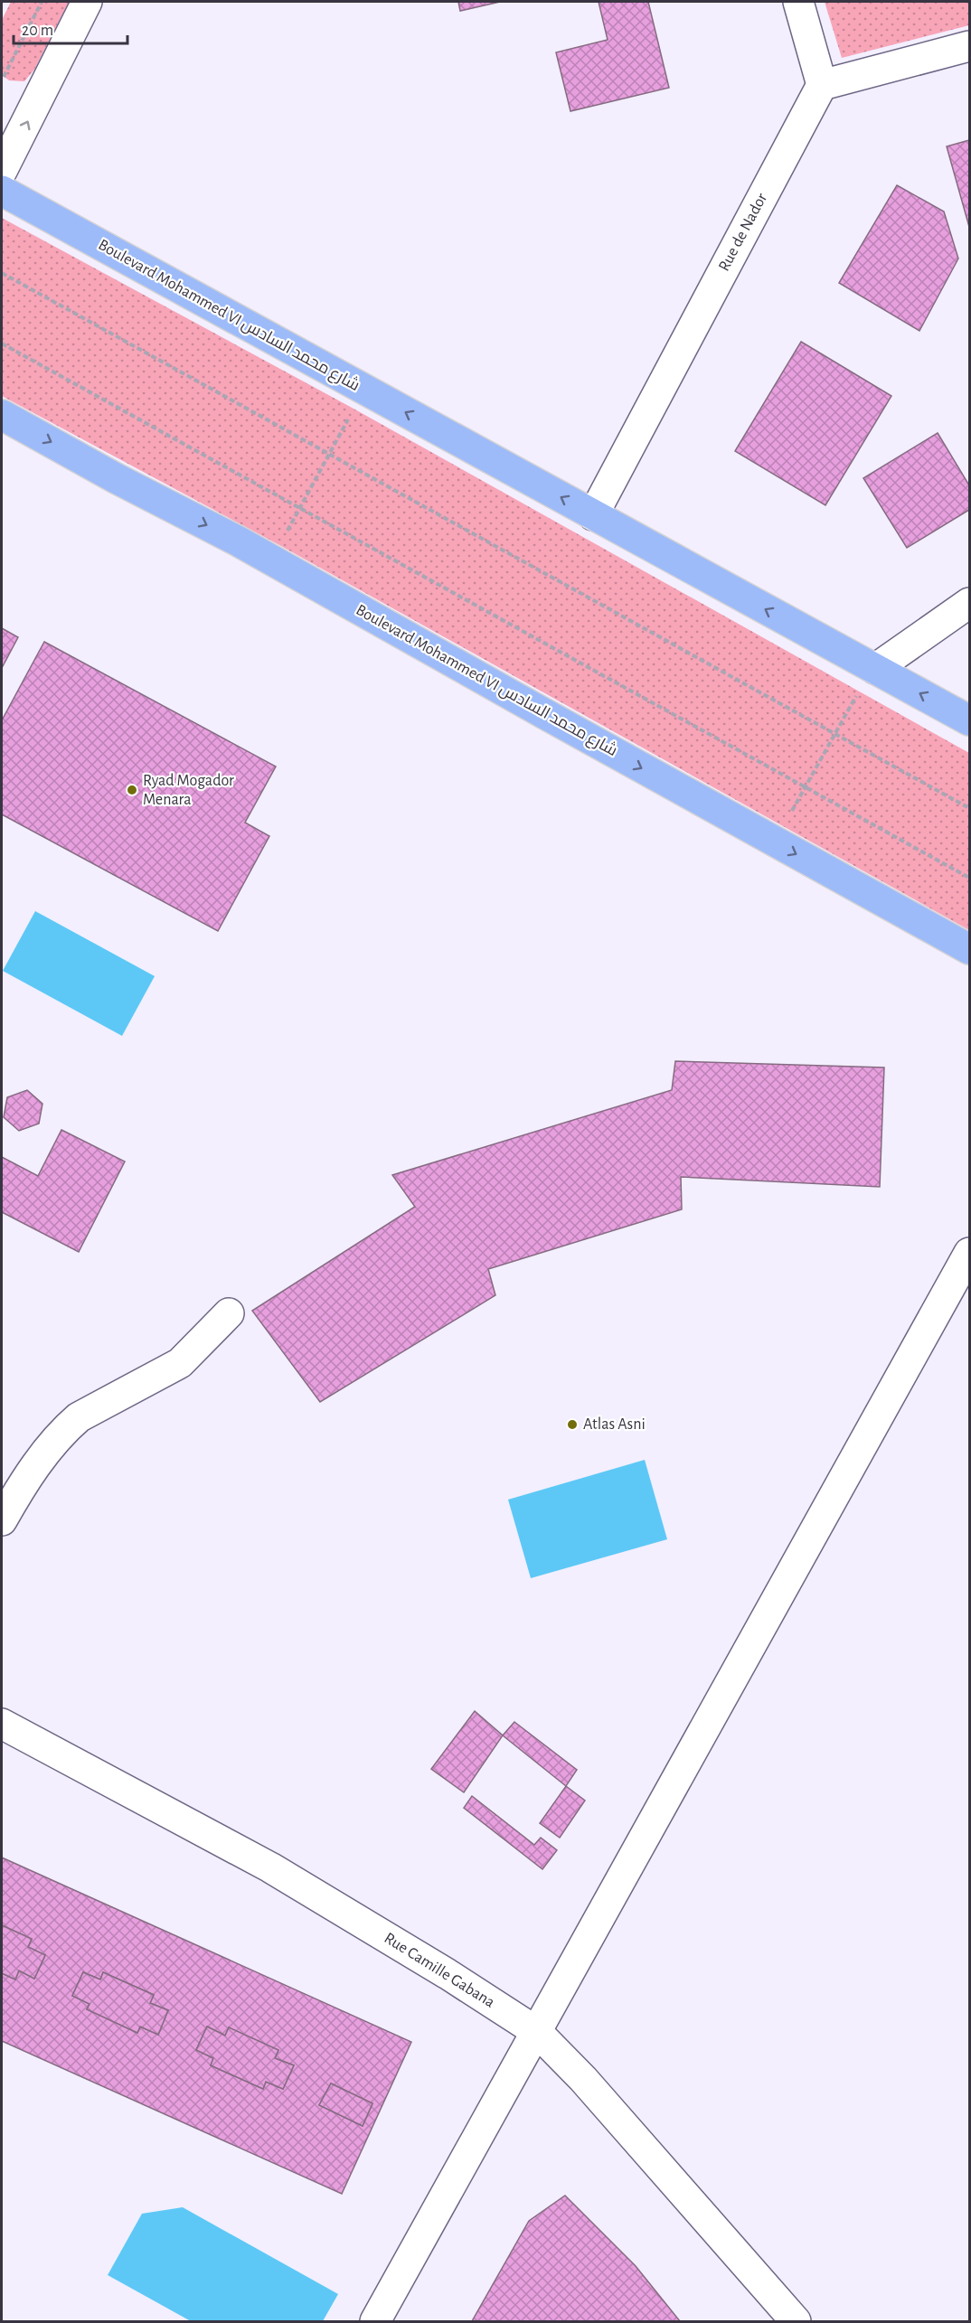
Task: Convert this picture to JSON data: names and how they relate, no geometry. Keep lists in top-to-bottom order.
{
  "streets": {
    "main road": ["Boulevard Mohammed VI شارع محمد السادس"],
    "street": ["Rue de Nador", "Rue Camille Gabana"]
  },
  "crossings": [
    ["Rue de Nador", "Boulevard Mohammed VI شارع محمد السادس"]
  ],
  "places": ["Ryad Mogador Menara", "Atlas Asni"],
  "scale_bar": "20 m"
}
